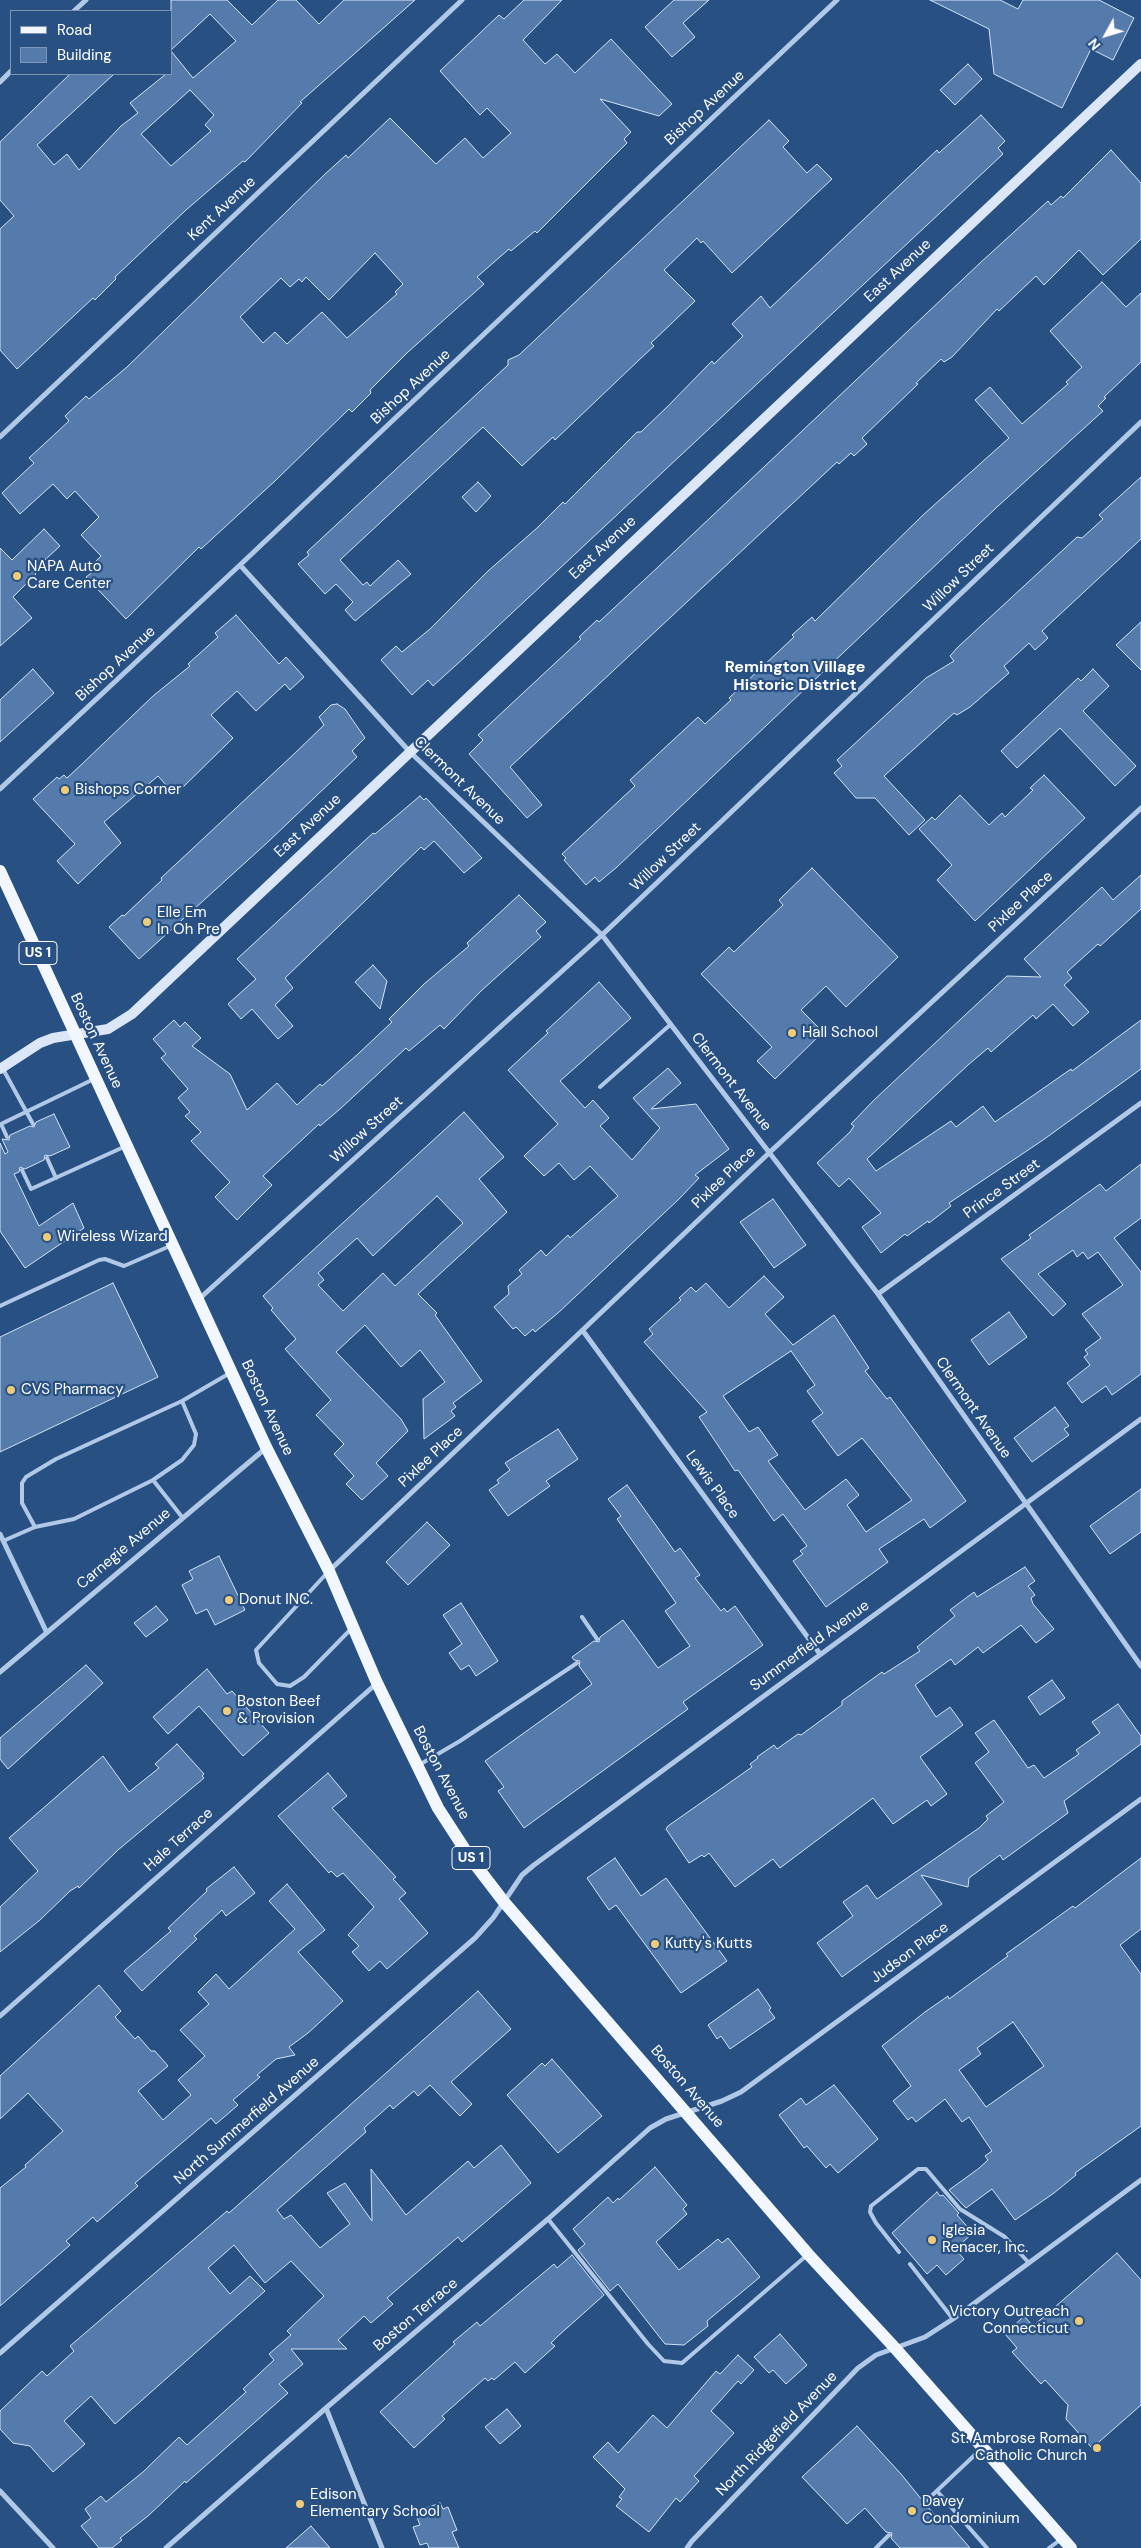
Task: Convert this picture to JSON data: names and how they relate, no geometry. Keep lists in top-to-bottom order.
{
  "streets": {
    "main road": ["US 1", "Boston Avenue"],
    "street": [
      "Bishop Avenue",
      "Kent Avenue",
      "East Avenue",
      "Willow Street",
      "Clermont Avenue",
      "Pixlee Place",
      "Prince Street",
      "Lewis Place",
      "Carnegie Avenue",
      "Summerfield Avenue",
      "Hale Terrace",
      "Judson Place",
      "North Summerfield Avenue",
      "Boston Terrace",
      "North Ridgefield Avenue"
    ]
  },
  "crossings": [
    ["Bishop Avenue", "Clermont Avenue"],
    ["East Avenue", "Clermont Avenue"],
    ["East Avenue", "Boston Avenue"],
    ["Willow Street", "Clermont Avenue"],
    ["Willow Street", "Boston Avenue"],
    ["Clermont Avenue", "Pixlee Place"],
    ["Clermont Avenue", "Prince Street"],
    ["Clermont Avenue", "Summerfield Avenue"],
    ["Pixlee Place", "Boston Avenue"],
    ["Pixlee Place", "Lewis Place"],
    ["Boston Avenue", "Carnegie Avenue"],
    ["Boston Avenue", "Summerfield Avenue"],
    ["Boston Avenue", "Hale Terrace"],
    ["Boston Avenue", "Judson Place"],
    ["Boston Avenue", "North Summerfield Avenue"],
    ["Boston Avenue", "Boston Terrace"],
    ["Boston Avenue", "North Ridgefield Avenue"],
    ["Lewis Place", "Summerfield Avenue"],
    ["Summerfield Avenue", "North Summerfield Avenue"],
    ["Judson Place", "Boston Terrace"]
  ],
  "districts": ["Remington Village Historic District"],
  "places": [
    "NAPA Auto Care Center",
    "Bishops Corner",
    "Elle Em In Oh Pre",
    "Hall School",
    "Wireless Wizard",
    "CVS Pharmacy",
    "Donut INC.",
    "Boston Beef & Provision",
    "Kutty's Kutts",
    "Iglesia Renacer, Inc.",
    "Victory Outreach Connecticut",
    "St. Ambrose Roman Catholic Church",
    "Edison Elementary School",
    "Davey Condominium"
  ],
  "legend": ["Road", "Building"],
  "north": "bottom left"
}
